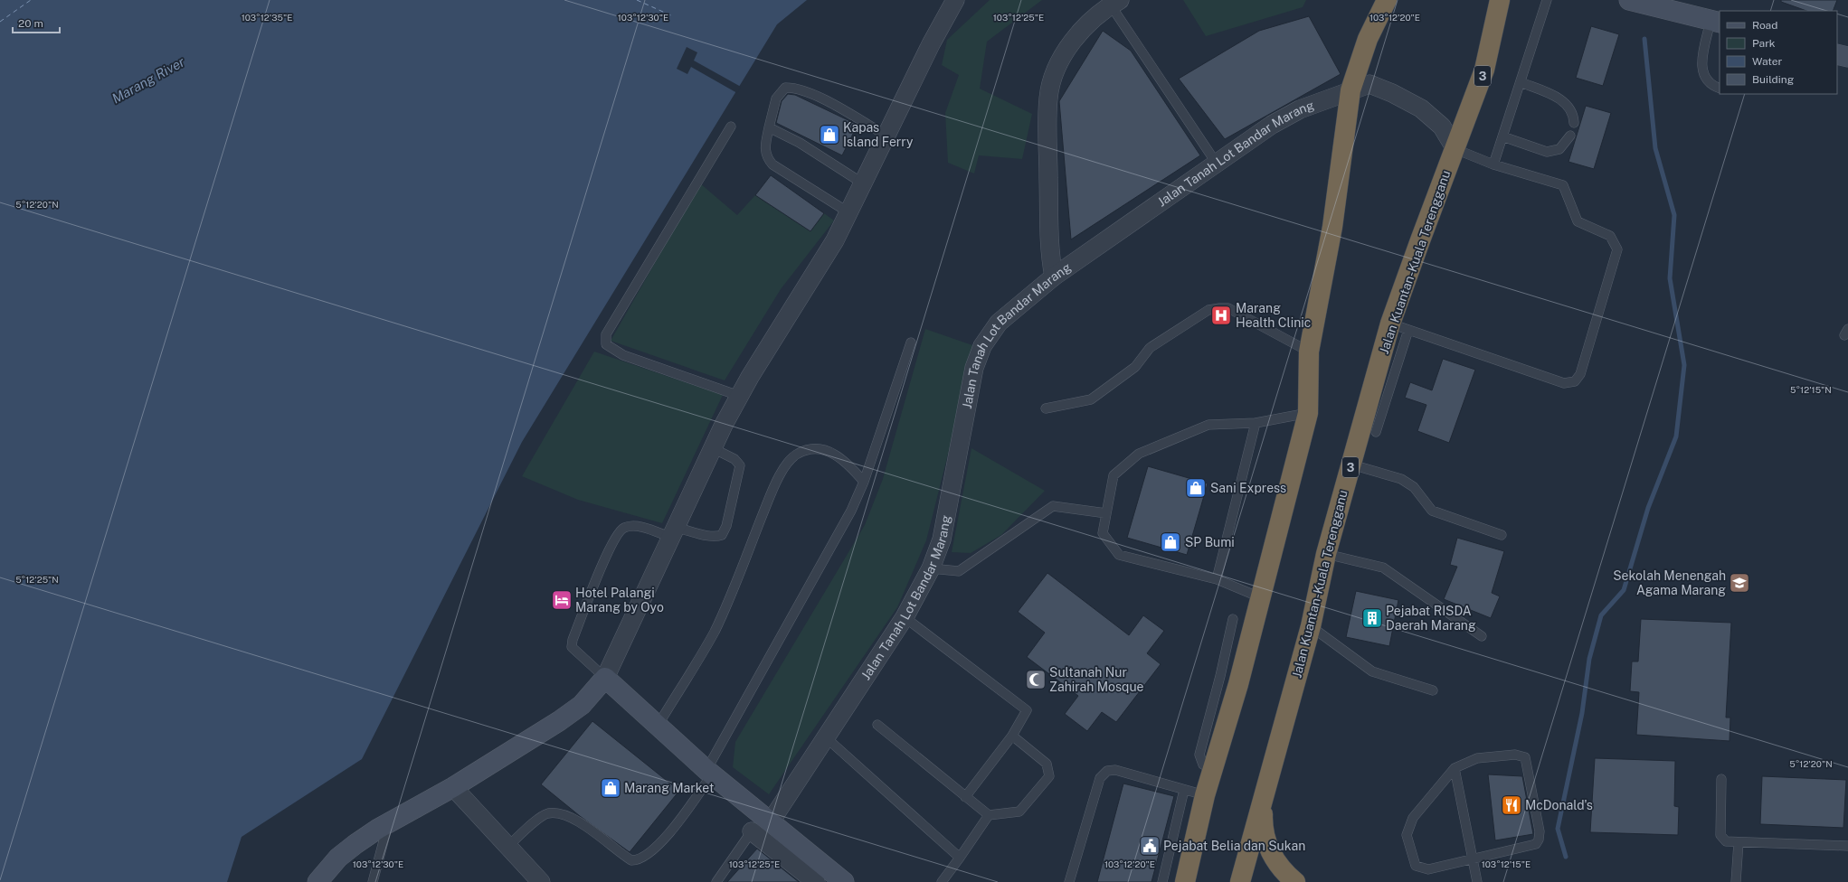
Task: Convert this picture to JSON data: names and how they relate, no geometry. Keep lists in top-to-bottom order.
{
  "streets": {
    "highway": ["3", "Jalan Kuantan-Kuala Terengganu"],
    "street": ["Jalan Tanah Lot Bandar Marang"]
  },
  "crossings": [
    ["Jalan Tanah Lot Bandar Marang", "Jalan Kuantan-Kuala Terengganu"]
  ],
  "water": ["Marang River"],
  "places": {
    "shop": [
      "Kapas Island Ferry",
      "Sani Express",
      "SP Bumi",
      "Marang Market"
    ],
    "hospital": ["Marang Health Clinic"],
    "school or university": ["Sekolah Menengah Agama Marang"],
    "hotel": ["Hotel Palangi Marang by Oyo"],
    "building": ["Pejabat RISDA Daerah Marang"],
    "mosque": ["Sultanah Nur Zahirah Mosque"],
    "restaurant": ["McDonald's"],
    "public building": ["Pejabat Belia dan Sukan"]
  },
  "legend": [
    "Road",
    "Park",
    "Water",
    "Building"
  ],
  "scale_bar": "20 m",
  "coordinates": [
    "103°12'35\"E",
    "103°12'30\"E",
    "103°12'25\"E",
    "103°12'20\"E",
    "5°12'20\"N",
    "5°12'15\"N",
    "5°12'25\"N",
    "103°12'15\"E"
  ]
}
